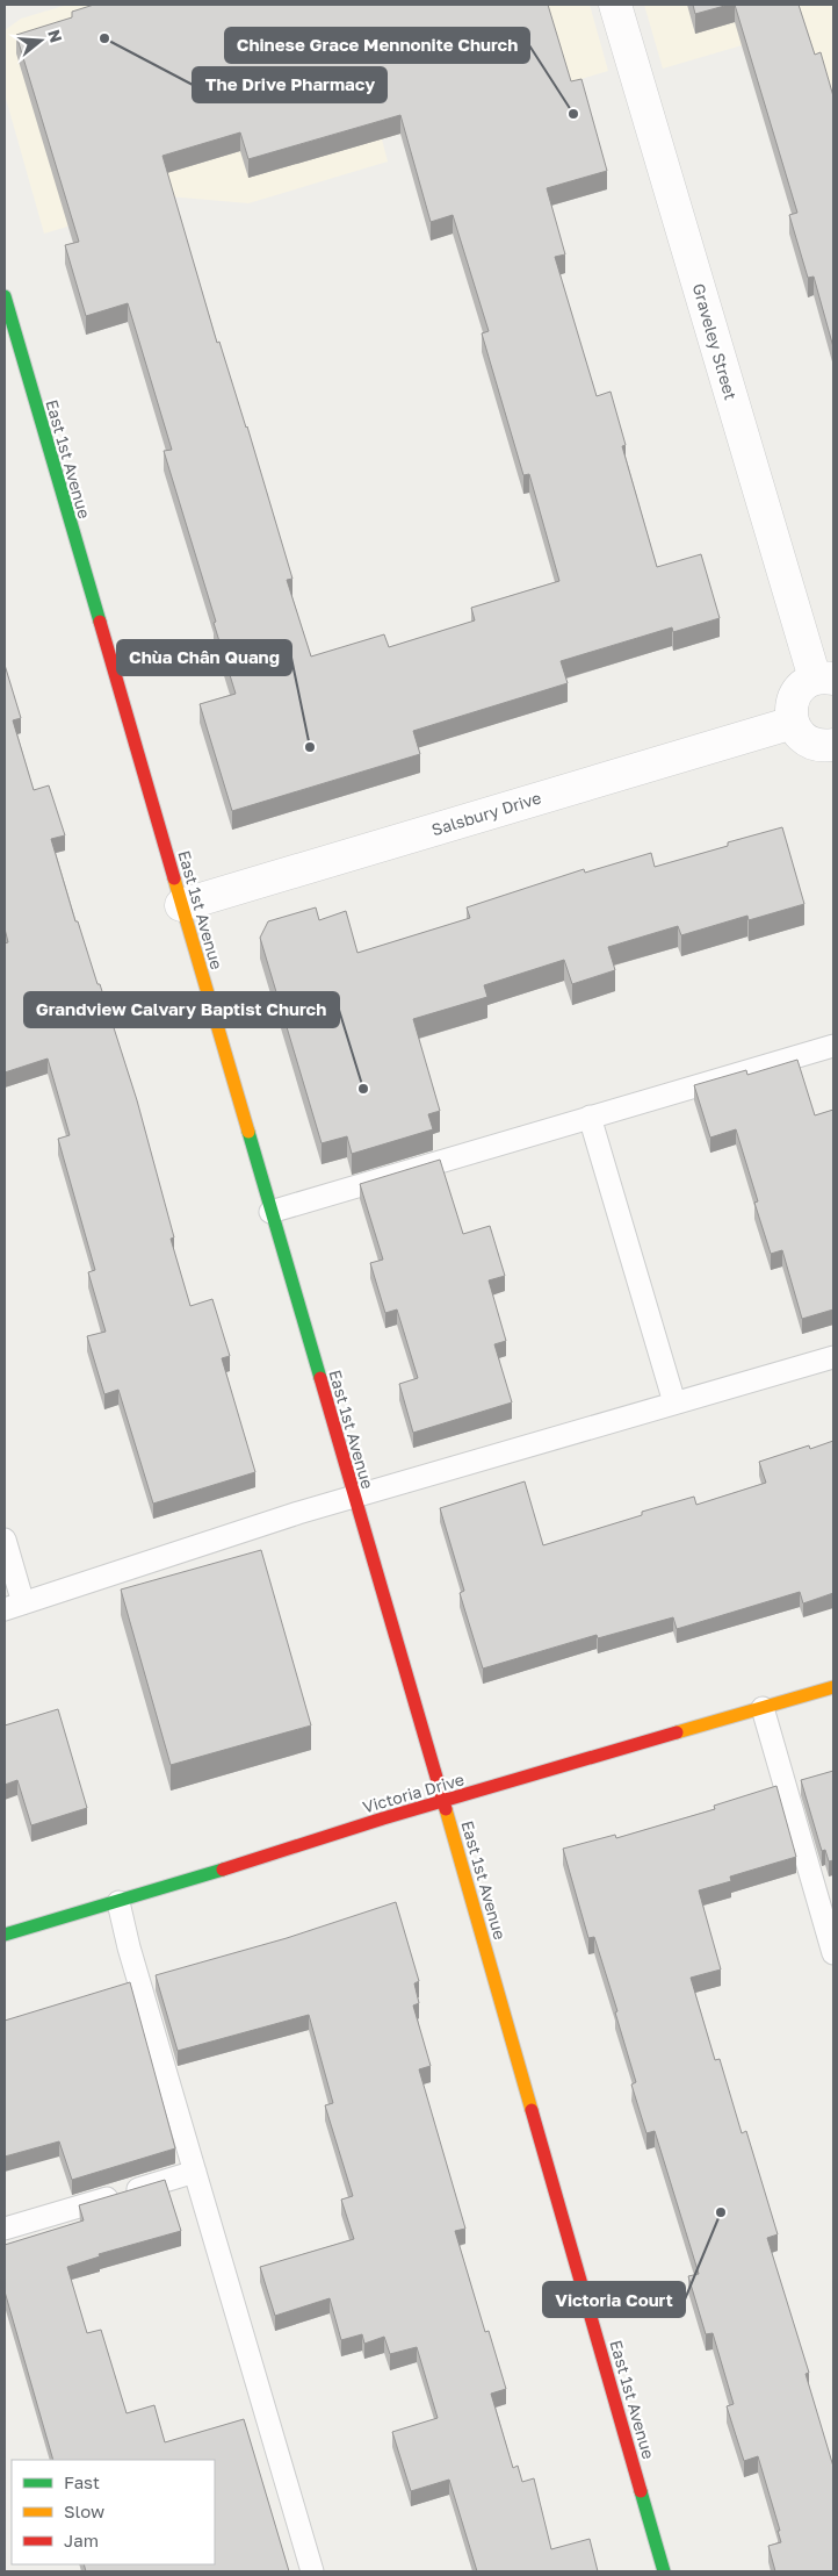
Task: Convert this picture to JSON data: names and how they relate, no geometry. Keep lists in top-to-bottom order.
{
  "streets": {
    "main road": ["East 1st Avenue", "Victoria Drive"],
    "street": ["Graveley Street", "Salsbury Drive"]
  },
  "crossings": [
    ["East 1st Avenue", "Salsbury Drive"],
    ["East 1st Avenue", "Victoria Drive"]
  ],
  "places": [
    "The Drive Pharmacy",
    "Chinese Grace Mennonite Church",
    "Chùa Chân Quang",
    "Grandview Calvary Baptist Church",
    "Victoria Court"
  ],
  "legend": ["Fast", "Slow", "Jam"],
  "north": "right"
}
